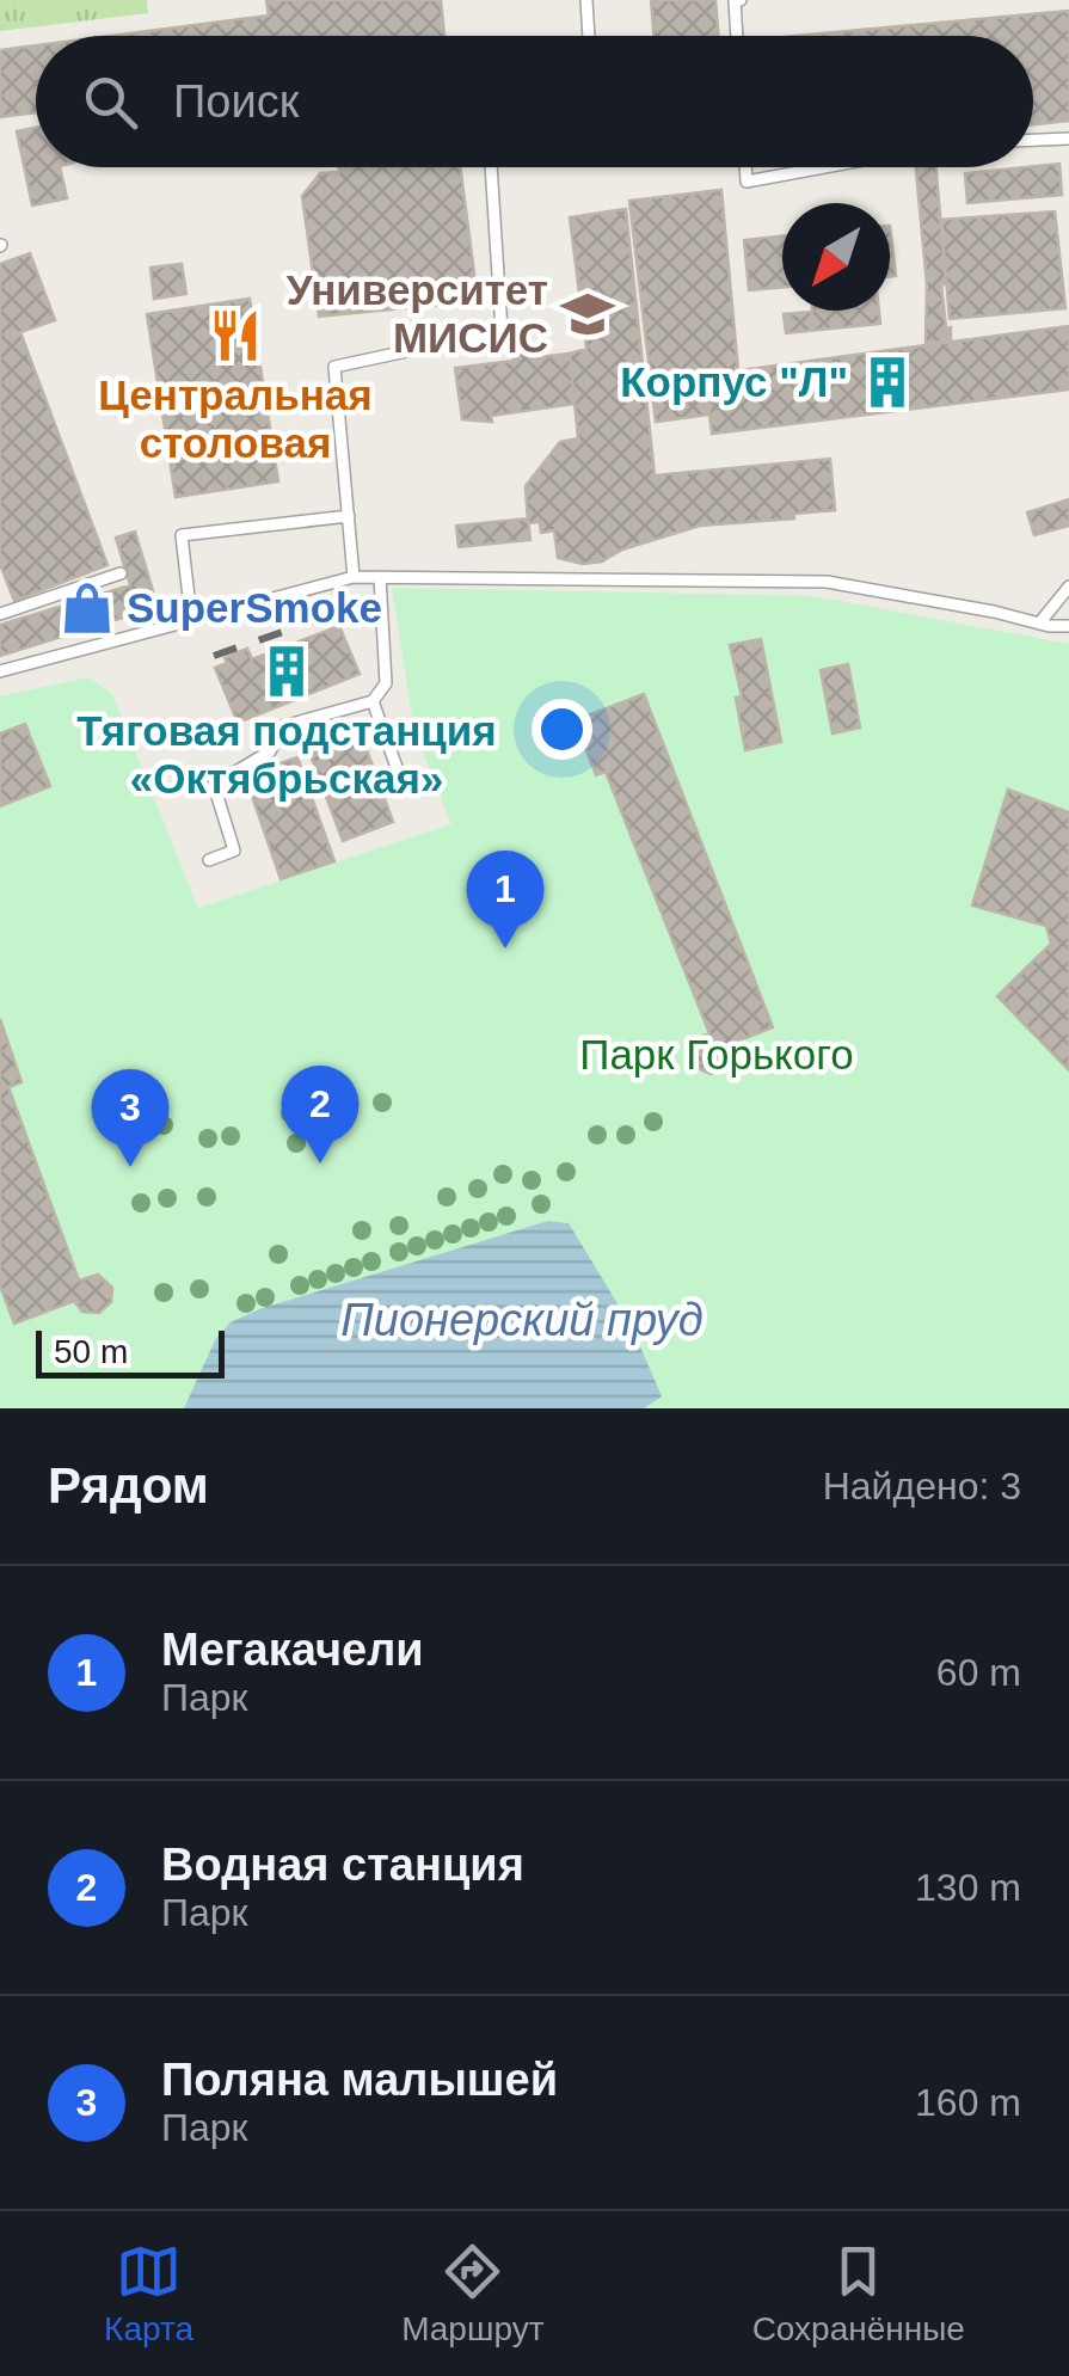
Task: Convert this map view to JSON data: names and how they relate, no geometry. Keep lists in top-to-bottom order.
{
  "water": ["Пионерский пруд"],
  "parks": ["Парк Горького"],
  "places": {
    "school or university": ["Университет МИСИС"],
    "restaurant": ["Центральная столовая"],
    "building": ["Корпус \"Л\"", "Тяговая подстанция «Октябрьская»"],
    "shop": ["SuperSmoke"]
  },
  "scale_bar": "50 m",
  "north": "bottom left",
  "page": {
    "search": "Поиск",
    "pins": ["1", "2", "3"],
    "scale": "50 m",
    "heading": ["Рядом", "Найдено: 3"],
    "list": [
      {
        "mark": "1",
        "name": "Мегакачели",
        "note": "Парк",
        "value": "60 m"
      },
      {
        "mark": "2",
        "name": "Водная станция",
        "note": "Парк",
        "value": "130 m"
      },
      {
        "mark": "3",
        "name": "Поляна малышей",
        "note": "Парк",
        "value": "160 m"
      }
    ],
    "nav": ["Карта", "Маршрут", "Сохранённые"]
  }
}
